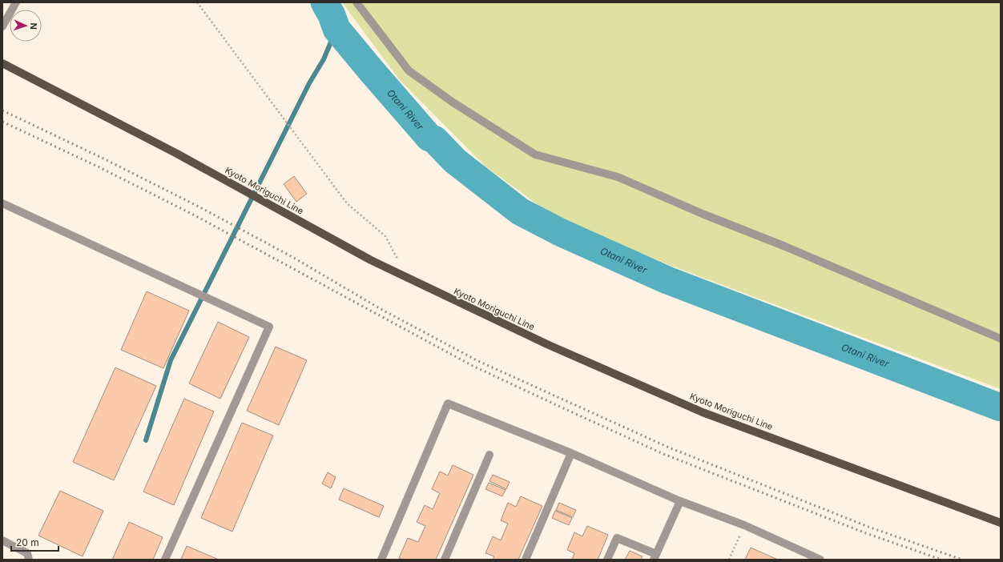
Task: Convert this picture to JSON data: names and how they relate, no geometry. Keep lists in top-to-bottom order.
{
  "streets": {
    "main road": ["Kyoto Moriguchi Line"]
  },
  "water": ["Otani River"],
  "scale_bar": "20 m",
  "north": "right"
}
